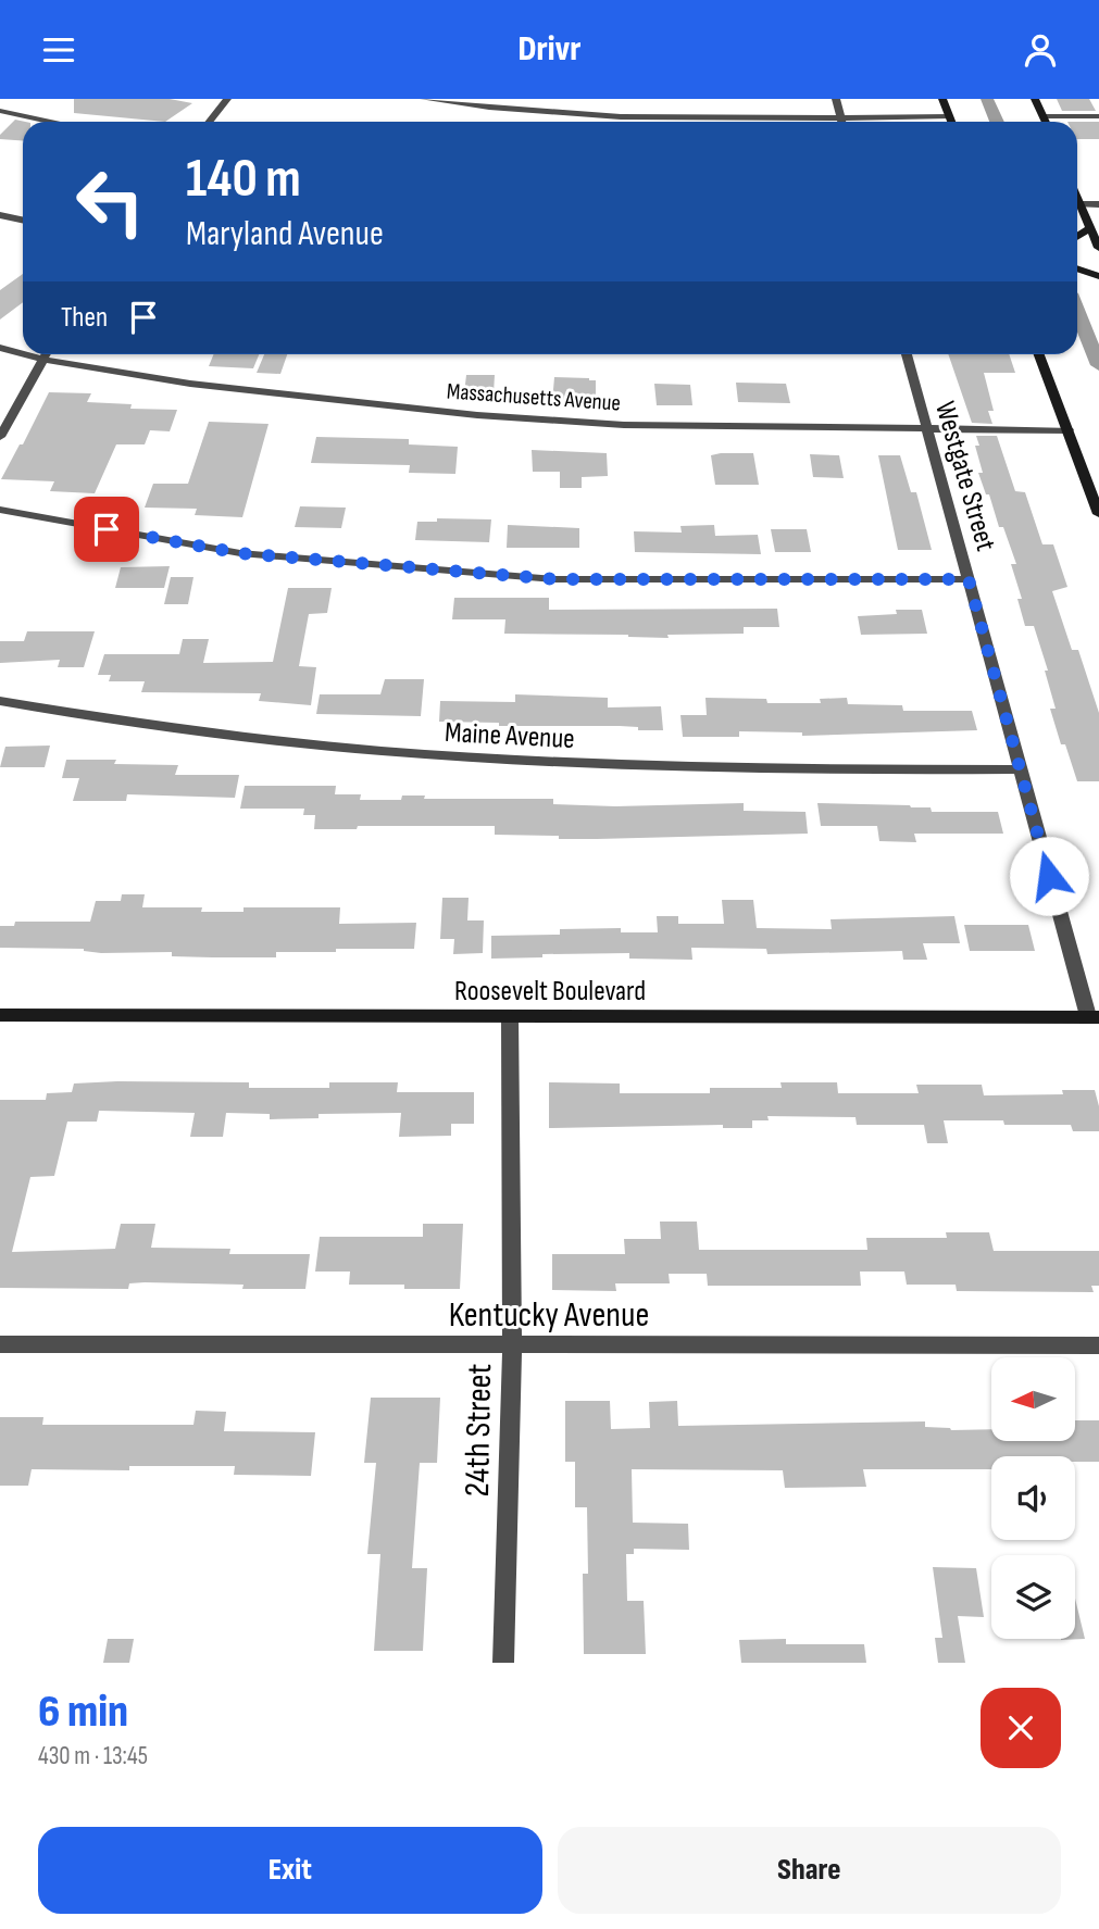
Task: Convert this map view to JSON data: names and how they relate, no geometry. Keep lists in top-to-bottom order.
{
  "streets": {
    "main road": ["Roosevelt Boulevard"],
    "street": [
      "Massachusetts Avenue",
      "Westgate Street",
      "Maine Avenue",
      "Kentucky Avenue",
      "24th Street"
    ]
  },
  "crossings": [
    ["Massachusetts Avenue", "Westgate Street"],
    ["Westgate Street", "Maine Avenue"],
    ["Westgate Street", "Roosevelt Boulevard"],
    ["Roosevelt Boulevard", "24th Street"],
    ["Kentucky Avenue", "24th Street"]
  ],
  "north": "left",
  "page": {
    "header": "Drivr",
    "turn": ["140 m", "Maryland Avenue"],
    "then": "Then",
    "heading": ["6 min", "430 m · 13:45"],
    "buttons": ["Exit", "Share"]
  }
}
